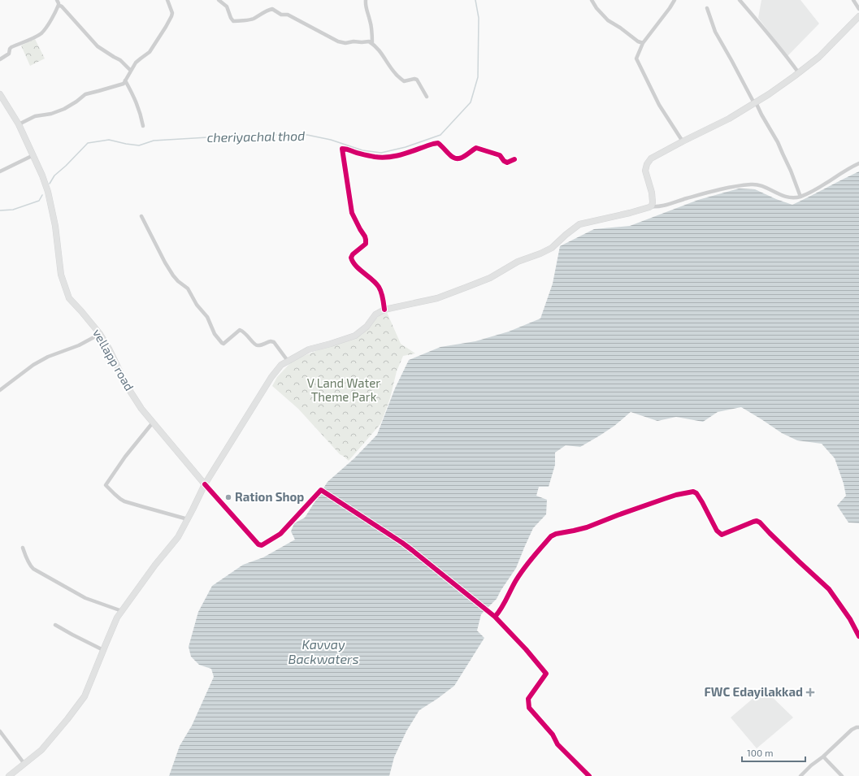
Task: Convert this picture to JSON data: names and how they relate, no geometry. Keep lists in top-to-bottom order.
{
  "streets": {
    "main road": ["vellapp road"]
  },
  "water": ["cheriyachal thod", "Kavvay Backwaters"],
  "parks": ["V Land Water Theme Park"],
  "places": {
    "other": ["Ration Shop"],
    "health": ["FWC Edayilakkad"]
  },
  "scale_bar": "100 m"
}
